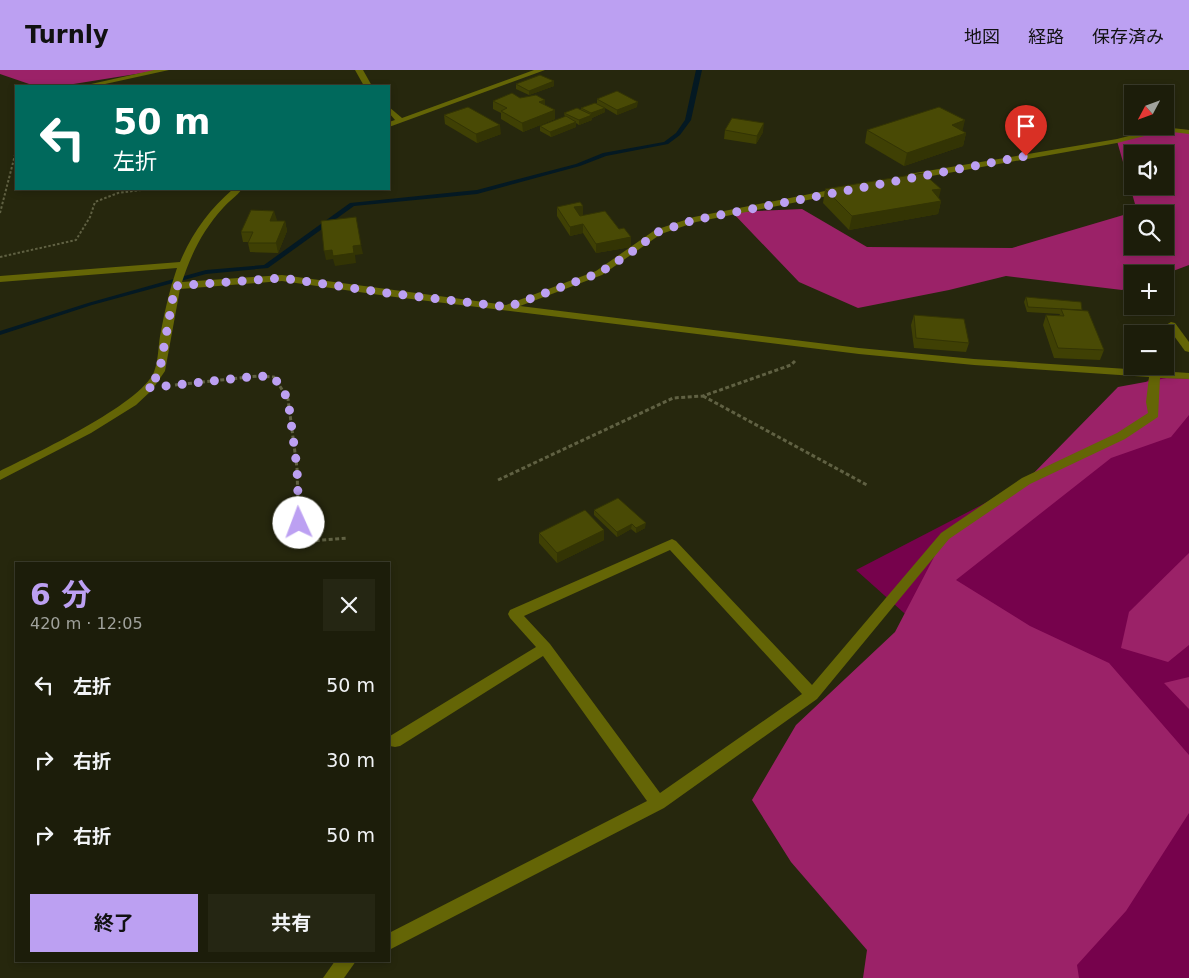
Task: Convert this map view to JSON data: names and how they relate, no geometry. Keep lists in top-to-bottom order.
{
  "north": "bottom left",
  "page": {
    "header": "Turnly",
    "nav": ["地図", "経路", "保存済み"],
    "map_buttons": ["+", "−"],
    "turn": ["50 m", "左折"],
    "heading": ["6 分", "420 m · 12:05"],
    "list": [
      {
        "name": "左折",
        "value": "50 m"
      },
      {
        "name": "右折",
        "value": "30 m"
      },
      {
        "name": "右折",
        "value": "50 m"
      }
    ],
    "buttons": ["終了", "共有"]
  }
}
